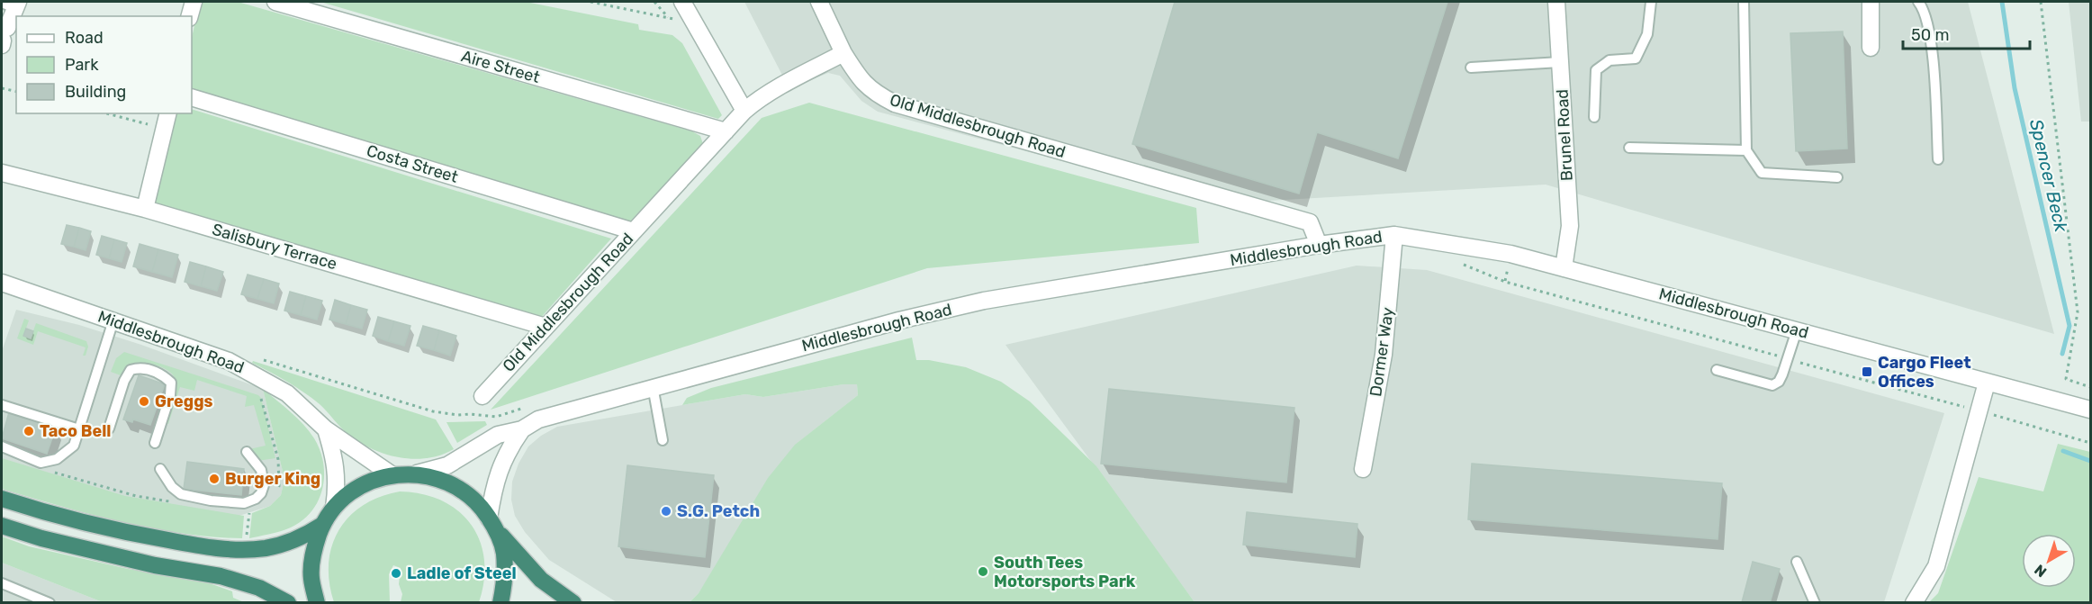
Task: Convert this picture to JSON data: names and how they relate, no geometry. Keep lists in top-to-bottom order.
{
  "streets": {
    "street": [
      "Aire Street",
      "Old Middlesbrough Road",
      "Brunel Road",
      "Costa Street",
      "Salisbury Terrace",
      "Middlesbrough Road",
      "Dormer Way"
    ]
  },
  "crossings": [
    ["Aire Street", "Old Middlesbrough Road"],
    ["Old Middlesbrough Road", "Costa Street"],
    ["Old Middlesbrough Road", "Salisbury Terrace"],
    ["Old Middlesbrough Road", "Middlesbrough Road"],
    ["Brunel Road", "Middlesbrough Road"],
    ["Middlesbrough Road", "Dormer Way"]
  ],
  "water": ["Spencer Beck"],
  "places": {
    "transit": ["Cargo Fleet Offices"],
    "other": [
      "Greggs",
      "Taco Bell",
      "Burger King",
      "S.G. Petch",
      "South Tees Motorsports Park",
      "Ladle of Steel"
    ]
  },
  "legend": ["Road", "Park", "Building"],
  "scale_bar": "50 m",
  "north": "bottom left"
}
